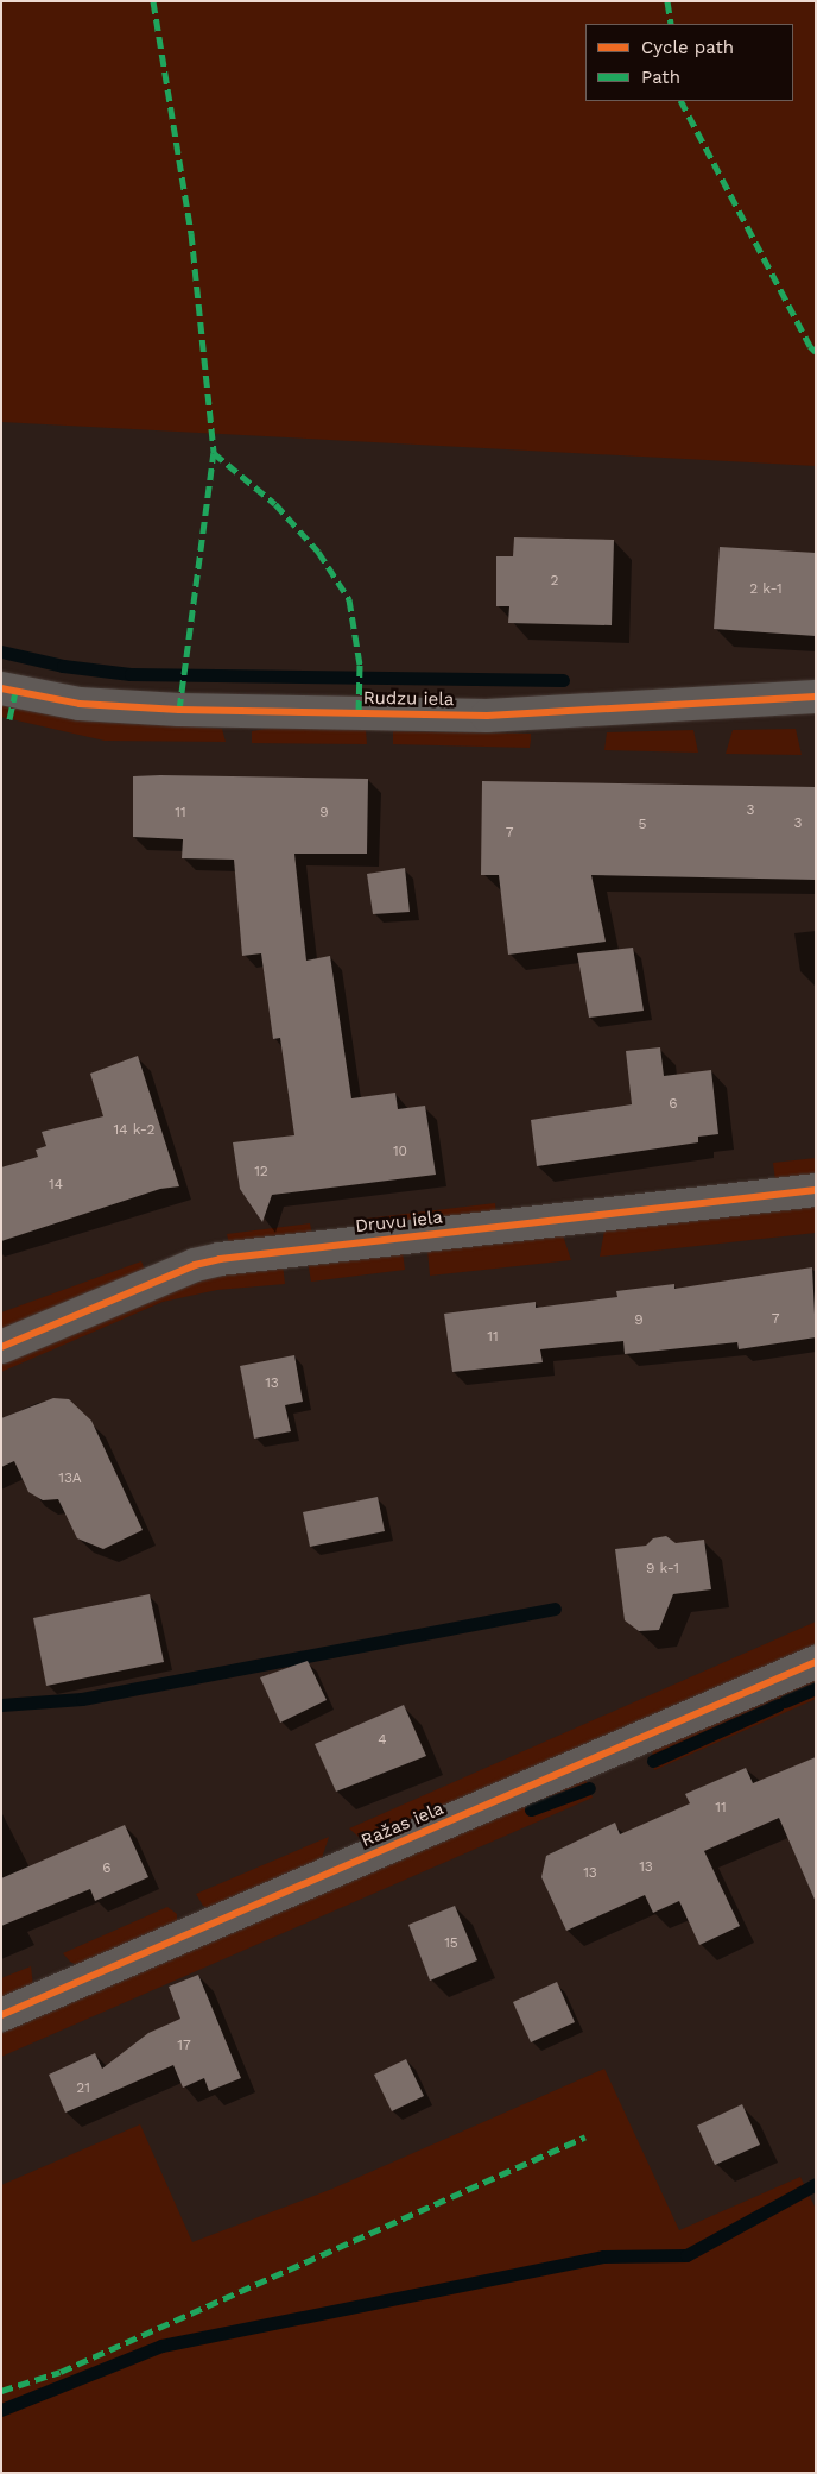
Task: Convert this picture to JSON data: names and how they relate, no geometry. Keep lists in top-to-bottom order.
{
  "streets": {
    "street": ["Rudzu iela", "Druvu iela", "Ražas iela"]
  },
  "house_numbers": [
    "2",
    "2 k-1",
    "3",
    "11",
    "9",
    "3",
    "5",
    "7",
    "6",
    "14 k-2",
    "10",
    "12",
    "14",
    "7",
    "9",
    "11",
    "13",
    "13A",
    "9 k-1",
    "4",
    "11",
    "13",
    "6",
    "13",
    "15",
    "17",
    "21"
  ],
  "legend": ["Cycle path", "Path"]
}
